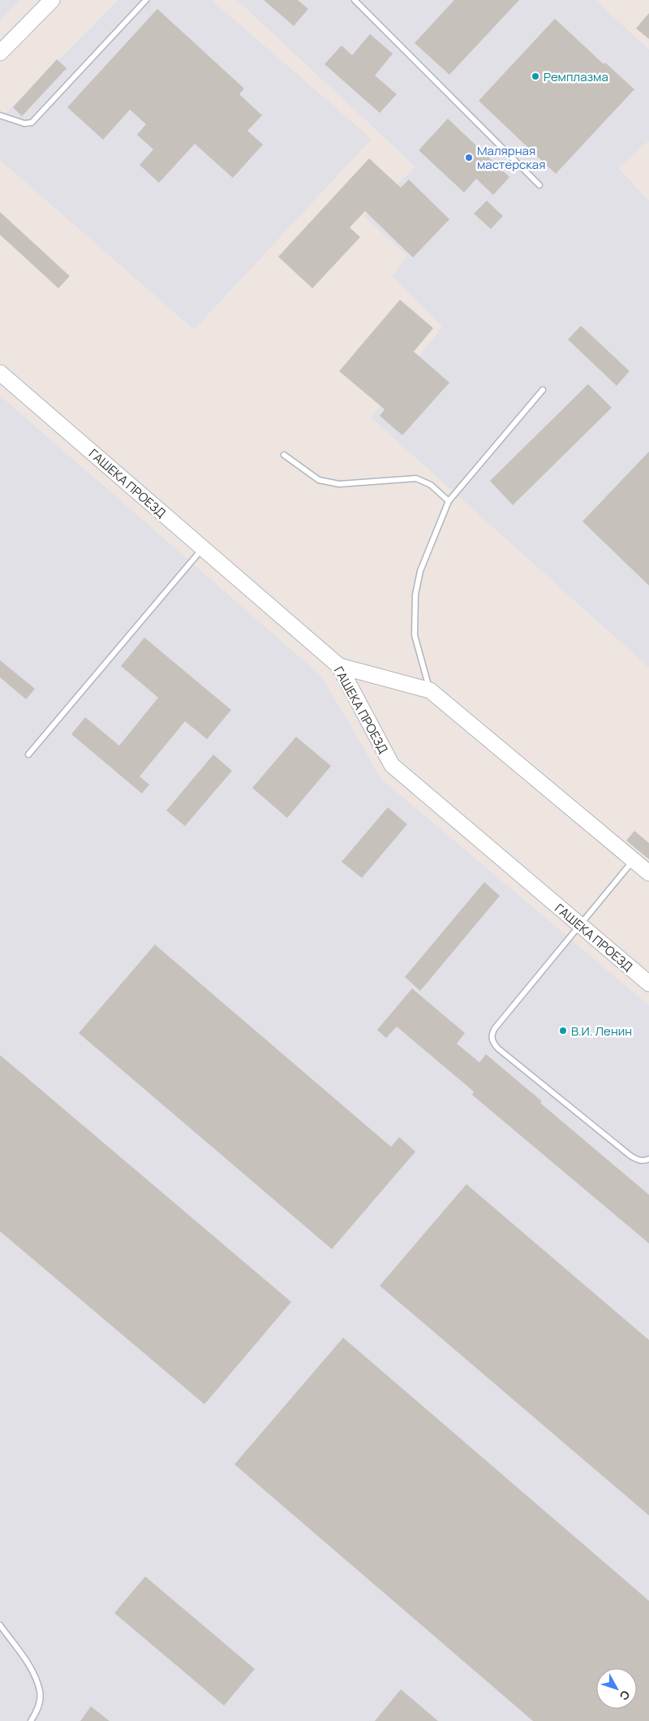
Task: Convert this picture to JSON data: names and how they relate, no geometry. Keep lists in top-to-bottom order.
{
  "streets": {
    "street": ["ГАШЕКА ПРОЕЗД"]
  },
  "places": ["Ремплазма", "Малярная мастерская", "В.И. Ленин"],
  "north": "bottom right"
}
